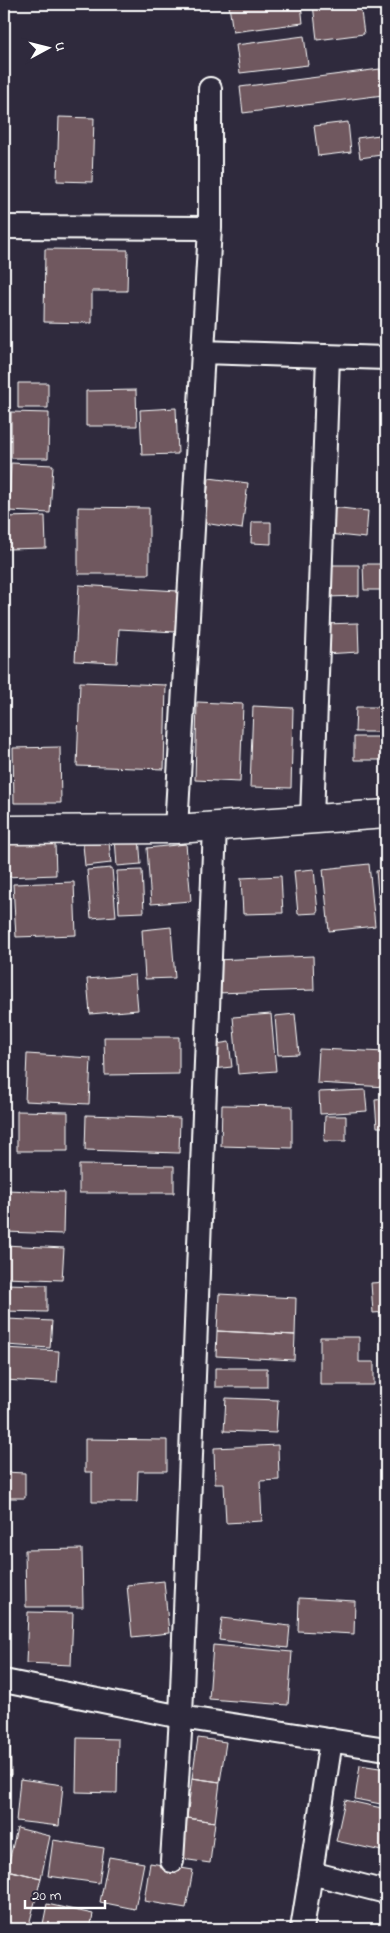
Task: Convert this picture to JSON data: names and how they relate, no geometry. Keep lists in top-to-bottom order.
{
  "scale_bar": "20 m",
  "north": "right"
}
